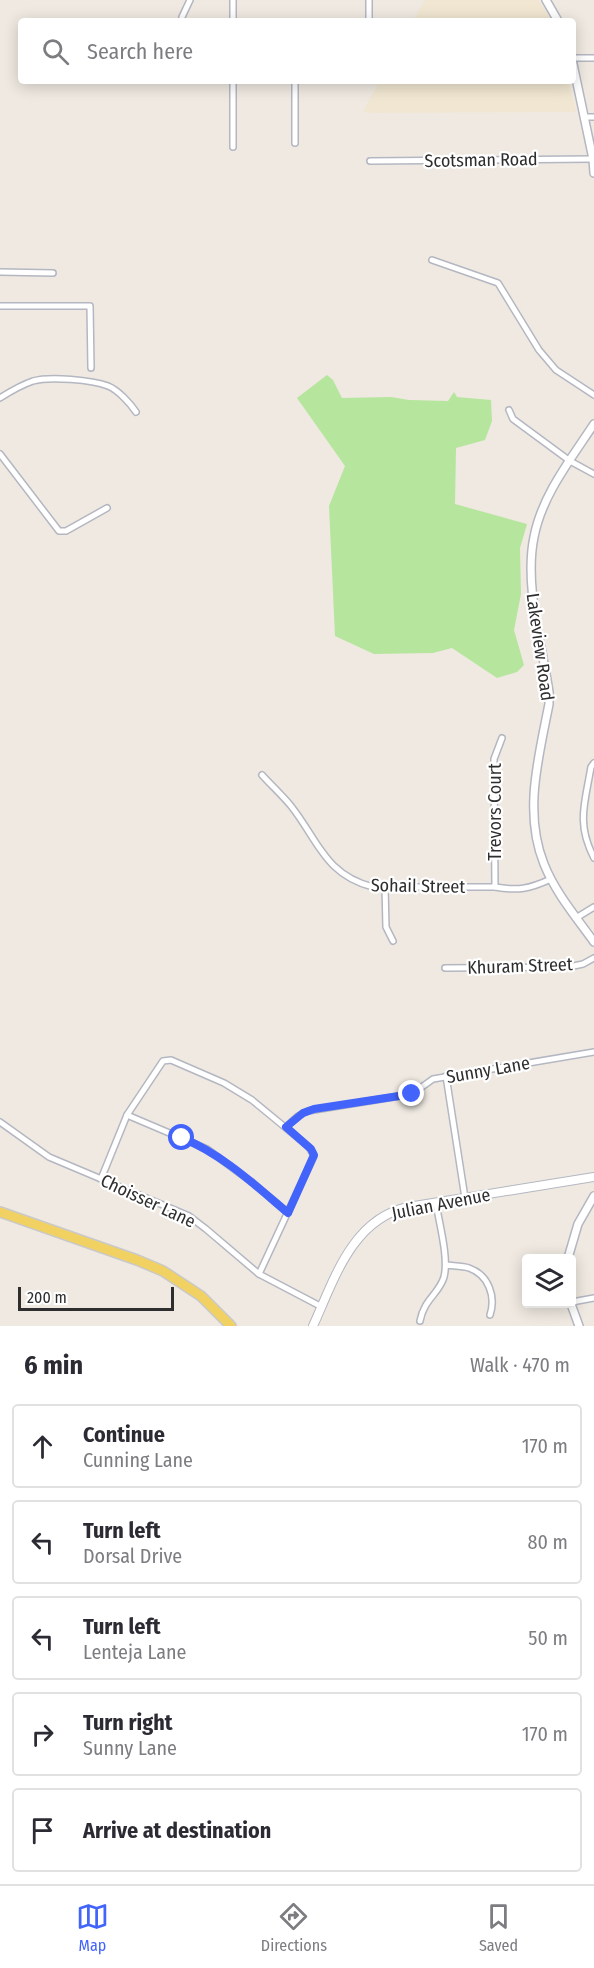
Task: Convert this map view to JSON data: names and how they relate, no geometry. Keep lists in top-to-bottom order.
{
  "streets": {
    "main road": ["Julian Avenue"],
    "street": [
      "Scotsman Road",
      "Lakeview Road",
      "Trevors Court",
      "Sohail Street",
      "Khuram Street",
      "Sunny Lane",
      "Choisser Lane"
    ]
  },
  "crossings": [
    ["Lakeview Road", "Sohail Street"],
    ["Trevors Court", "Sohail Street"],
    ["Choisser Lane", "Julian Avenue"]
  ],
  "scale_bar": "200 m",
  "page": {
    "search": "Search here",
    "scale": "200 m",
    "heading": ["6 min", "Walk · 470 m"],
    "list": [
      ["Continue", "Cunning Lane", "170 m"],
      ["Turn left", "Dorsal Drive", "80 m"],
      ["Turn left", "Lenteja Lane", "50 m"],
      ["Turn right", "Sunny Lane", "170 m"],
      "Arrive at destination"
    ],
    "nav": ["Map", "Directions", "Saved"]
  }
}
